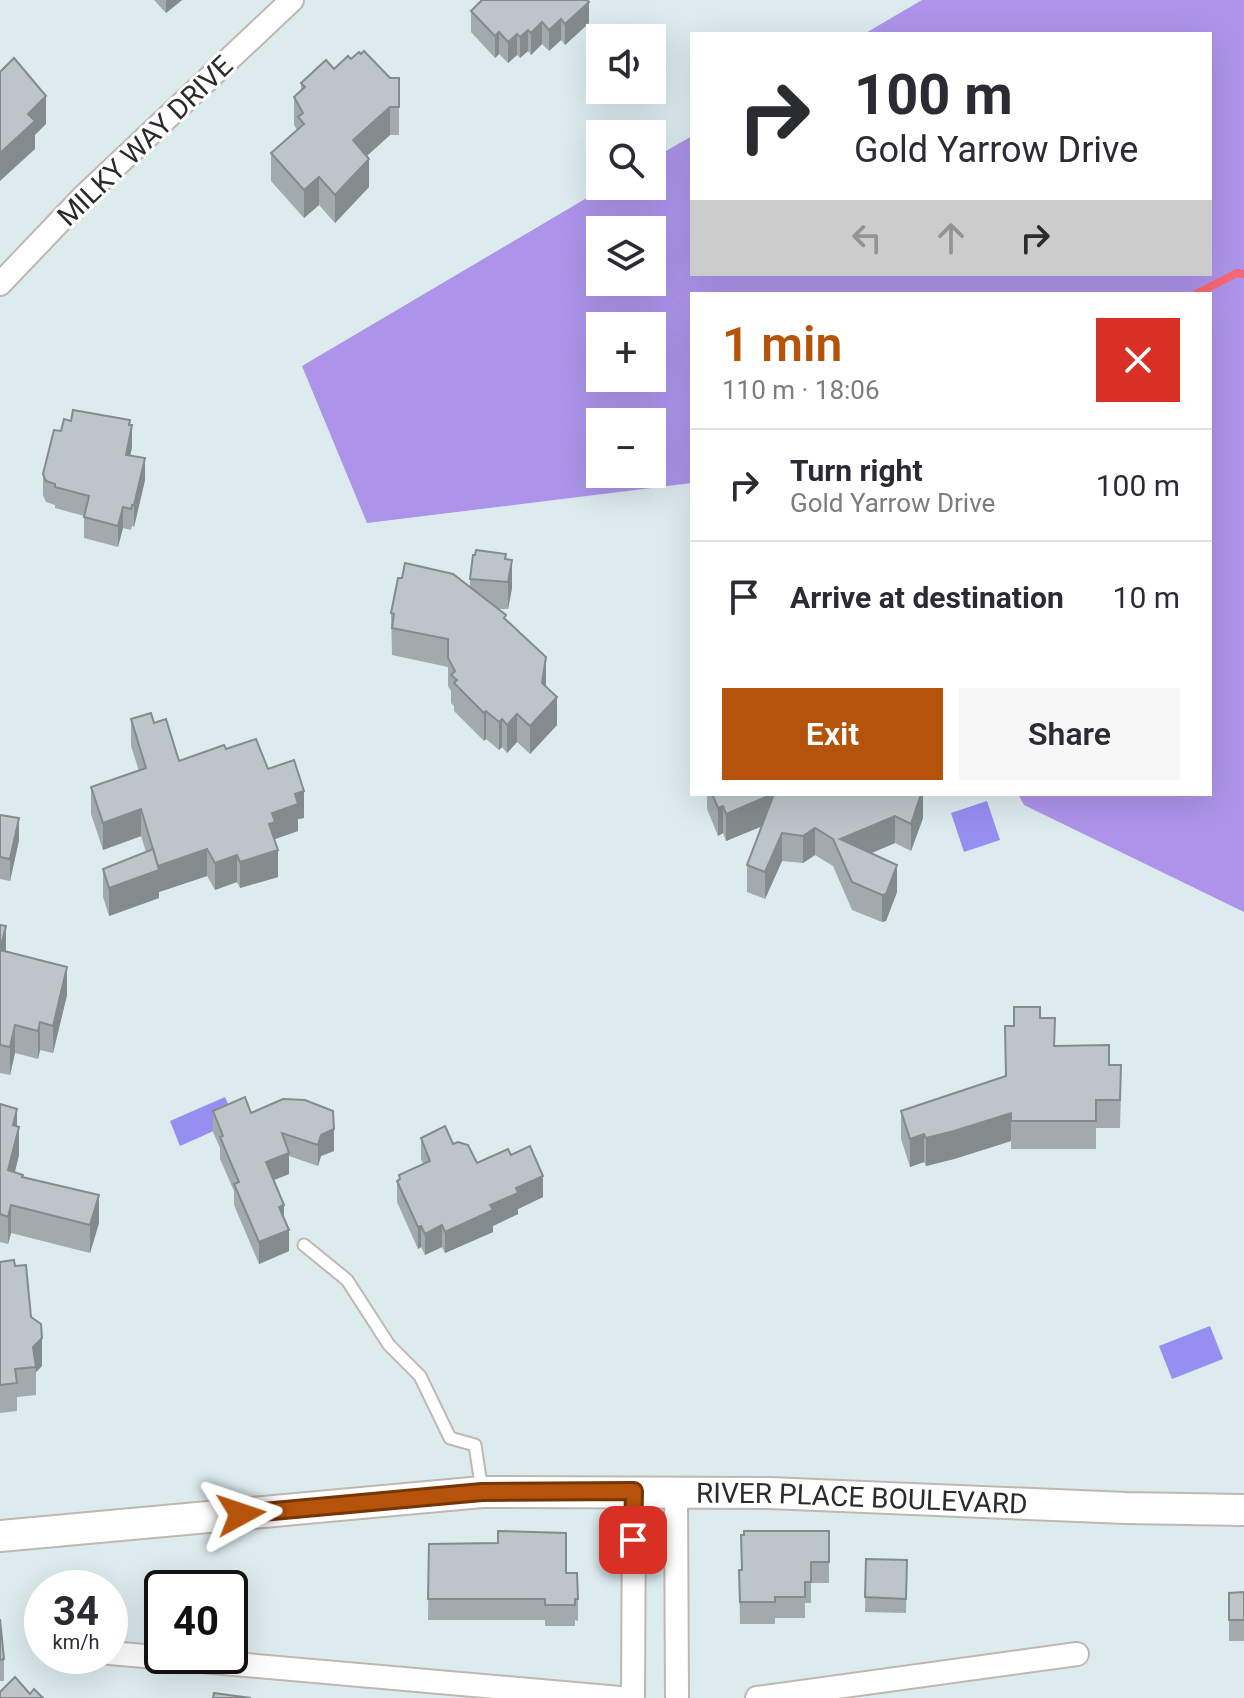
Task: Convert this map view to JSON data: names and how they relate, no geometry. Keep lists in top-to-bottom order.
{
  "streets": {
    "street": ["MILKY WAY DRIVE", "RIVER PLACE BOULEVARD"]
  },
  "page": {
    "map_buttons": ["+", "−"],
    "turn": ["100 m", "Gold Yarrow Drive"],
    "heading": ["1 min", "110 m · 18:06"],
    "list": [
      {
        "name": "Turn right",
        "note": "Gold Yarrow Drive",
        "value": "100 m"
      },
      {
        "name": "Arrive at destination",
        "value": "10 m"
      }
    ],
    "buttons": ["Exit", "Share"],
    "speed": "34 km/h",
    "limit": "40"
  }
}
